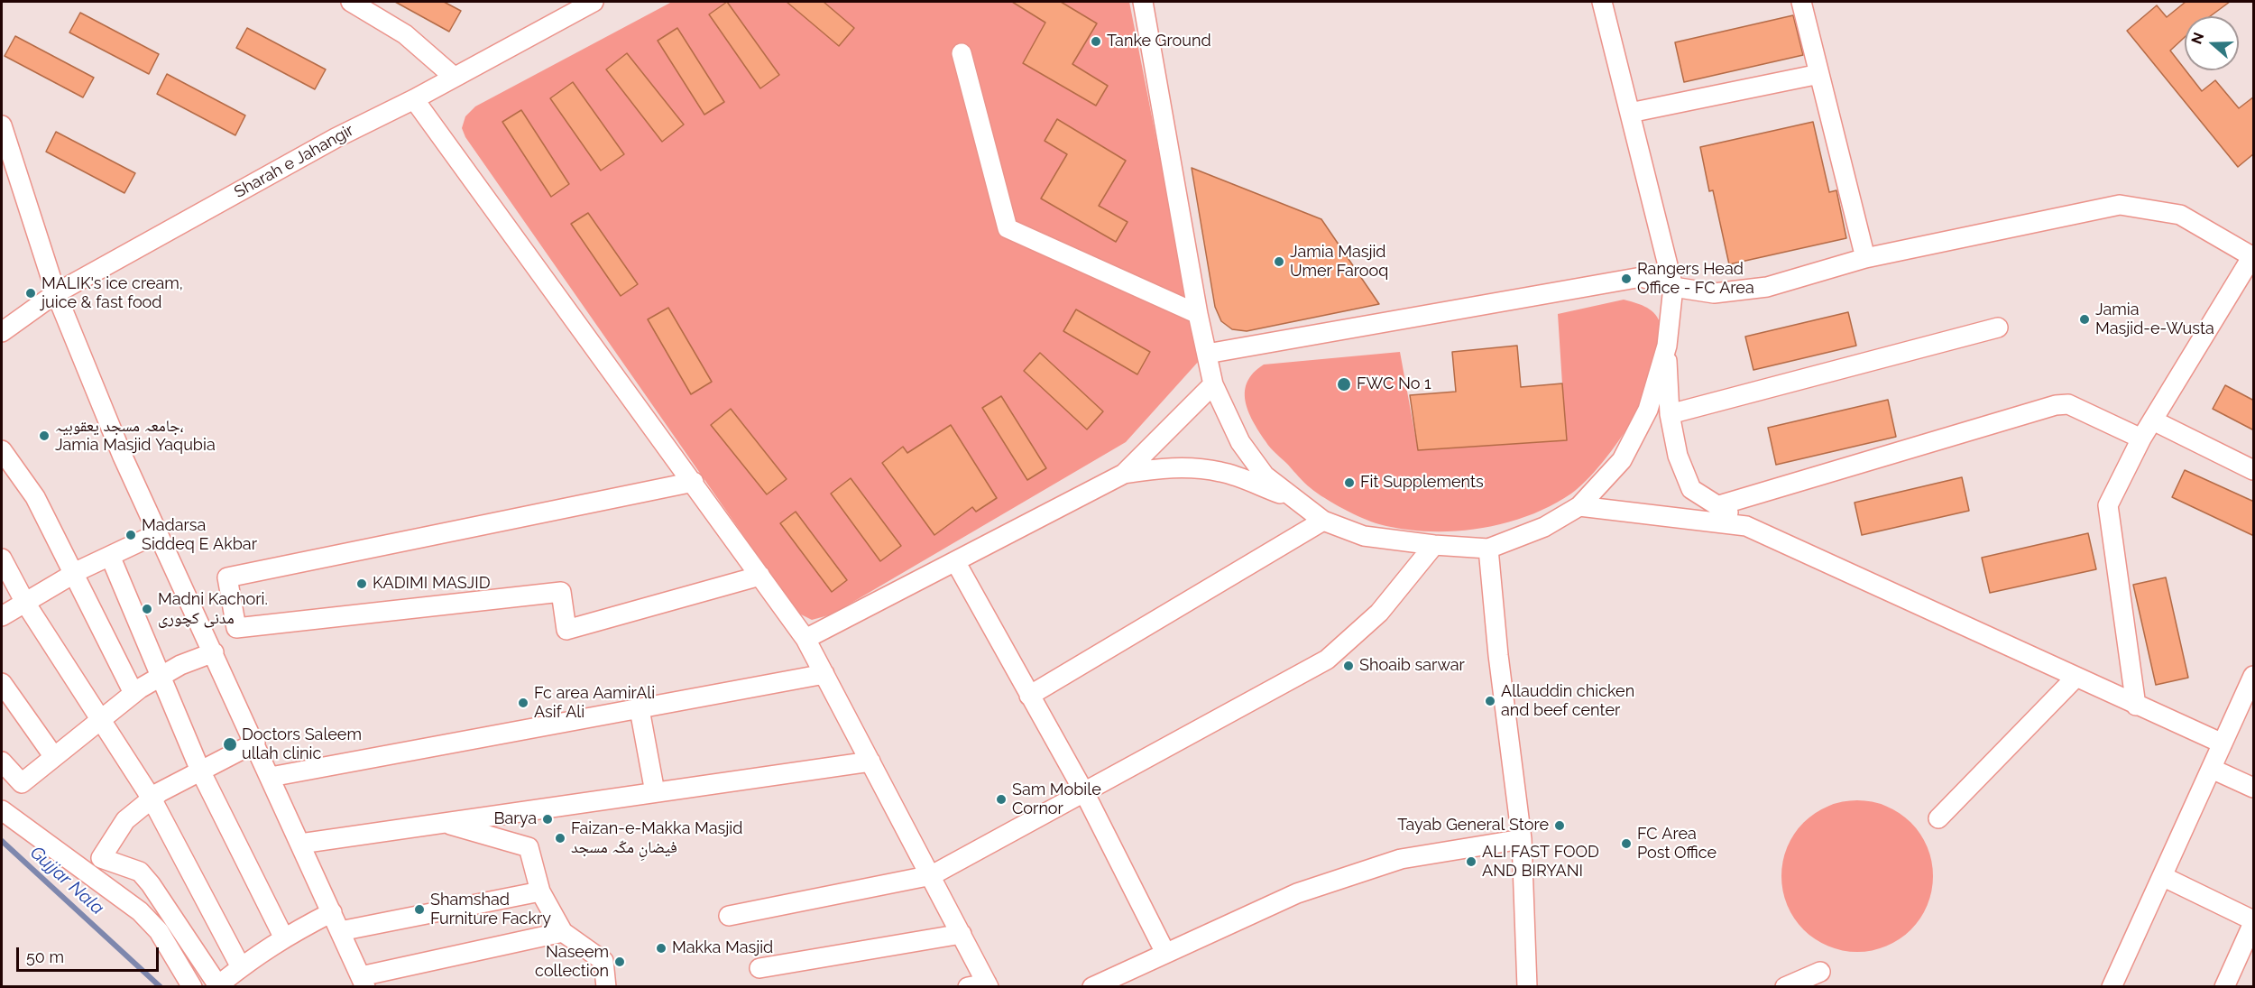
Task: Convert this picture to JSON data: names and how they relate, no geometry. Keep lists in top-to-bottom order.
{
  "streets": {
    "street": ["Sharah e Jahangir"]
  },
  "water": ["Gujjar Nala"],
  "places": [
    "Tanke Ground",
    "Jamia Masjid Umer Farooq",
    "Rangers Head Office - FC Area",
    "MALIK's ice cream, juice & fast food",
    "Jamia Masjid-e-Wusta",
    "FWC No 1",
    "جامعہ مسجد یعقوبیہ، Jamia Masjid Yaqubia",
    "Fit Supplements",
    "Madarsa Siddeq E Akbar",
    "KADIMI MASJID",
    "Madni Kachori. مدنی کچوری",
    "Shoaib sarwar",
    "Allauddin chicken and beef center",
    "Fc area AamirAli Asif Ali",
    "Doctors Saleem ullah clinic",
    "Sam Mobile Cornor",
    "Barya",
    "Tayab General Store",
    "Faizan-e-Makka Masjid فیضانِ مکّہ مسجد",
    "FC Area Post Office",
    "ALI FAST FOOD AND BIRYANI",
    "Shamshad Furniture Fackry",
    "Makka Masjid",
    "Naseem collection"
  ],
  "scale_bar": "50 m",
  "north": "left"
}
